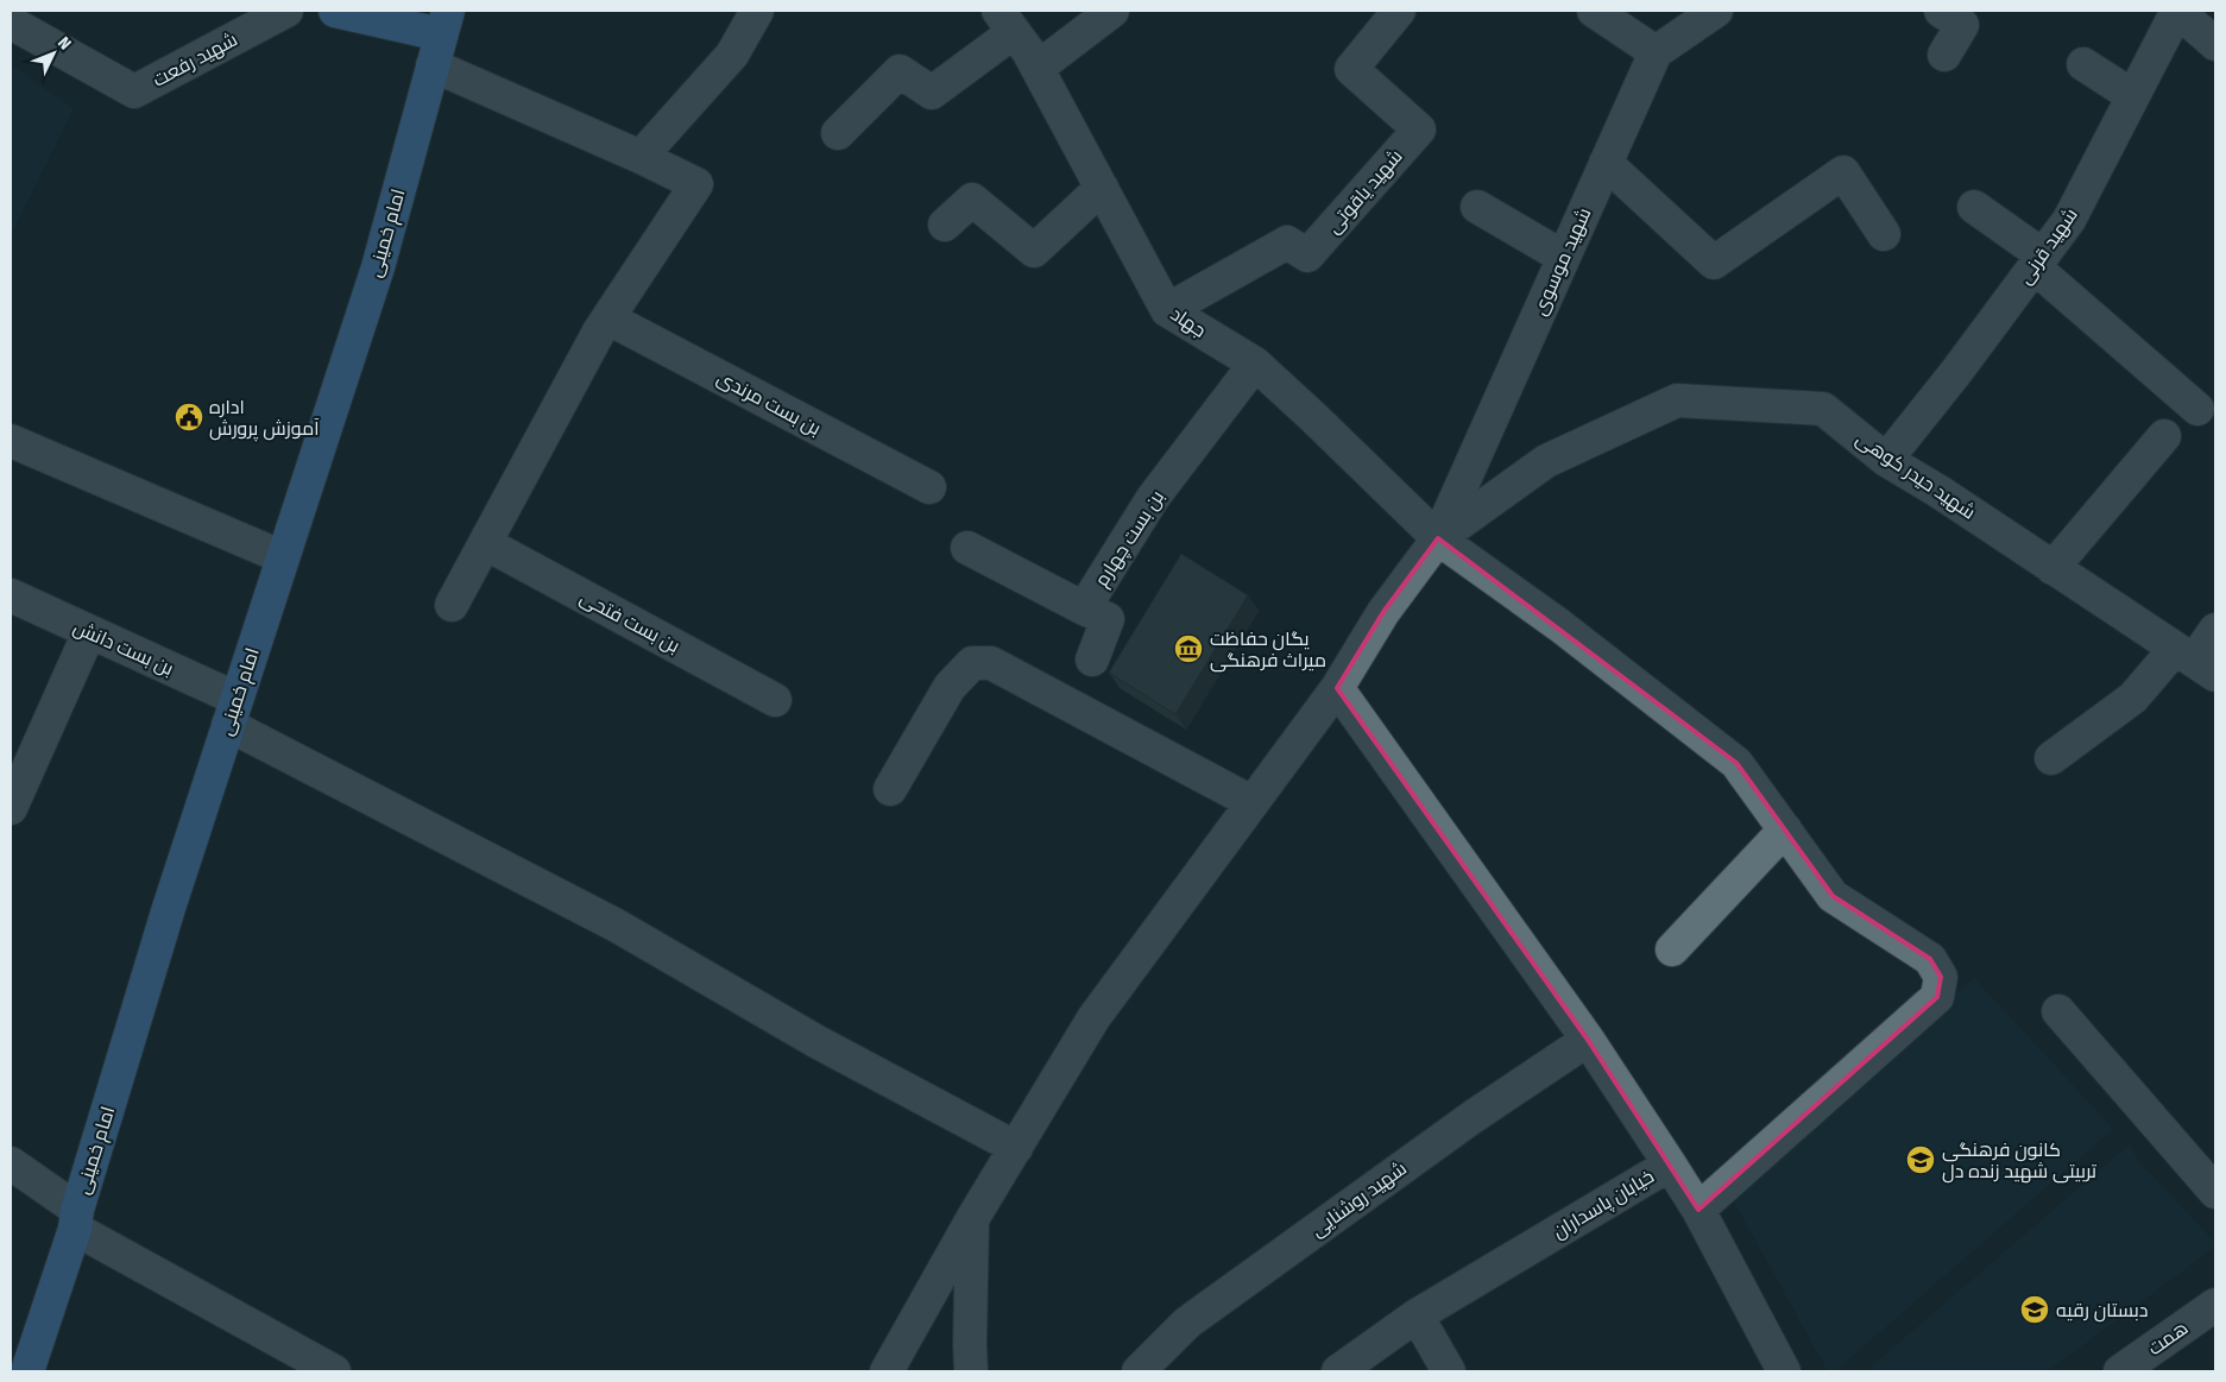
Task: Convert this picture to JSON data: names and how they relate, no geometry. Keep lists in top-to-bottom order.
{
  "streets": {
    "main road": ["امام خمینی"],
    "street": [
      "شهید رفعت",
      "شهید یاقوتی",
      "شهید قرنی",
      "شهید موسوی",
      "جهاد",
      "بن بست مرندی",
      "شهید حیدر کوهی",
      "بن بست چهارم",
      "بن بست فتحی",
      "بن بست دانش",
      "شهید روشنایی",
      "خیابان پاسداران",
      "همت"
    ]
  },
  "crossings": [
    ["شهید یاقوتی", "جهاد"],
    ["امام خمینی", "بن بست دانش"],
    ["شهید قرنی", "شهید حیدر کوهی"],
    ["شهید موسوی", "جهاد"],
    ["شهید موسوی", "شهید حیدر کوهی"],
    ["جهاد", "شهید حیدر کوهی"],
    ["جهاد", "بن بست چهارم"],
    ["جهاد", "خیابان پاسداران"]
  ],
  "places": {
    "public building": ["اداره آموزش پرورش"],
    "museum": ["یگان حفاظت میراث فرهنگی"],
    "school or university": ["کانون فرهنگی تربیتی شهید زنده دل", "دبستان رقیه"]
  },
  "north": "top right"
}
